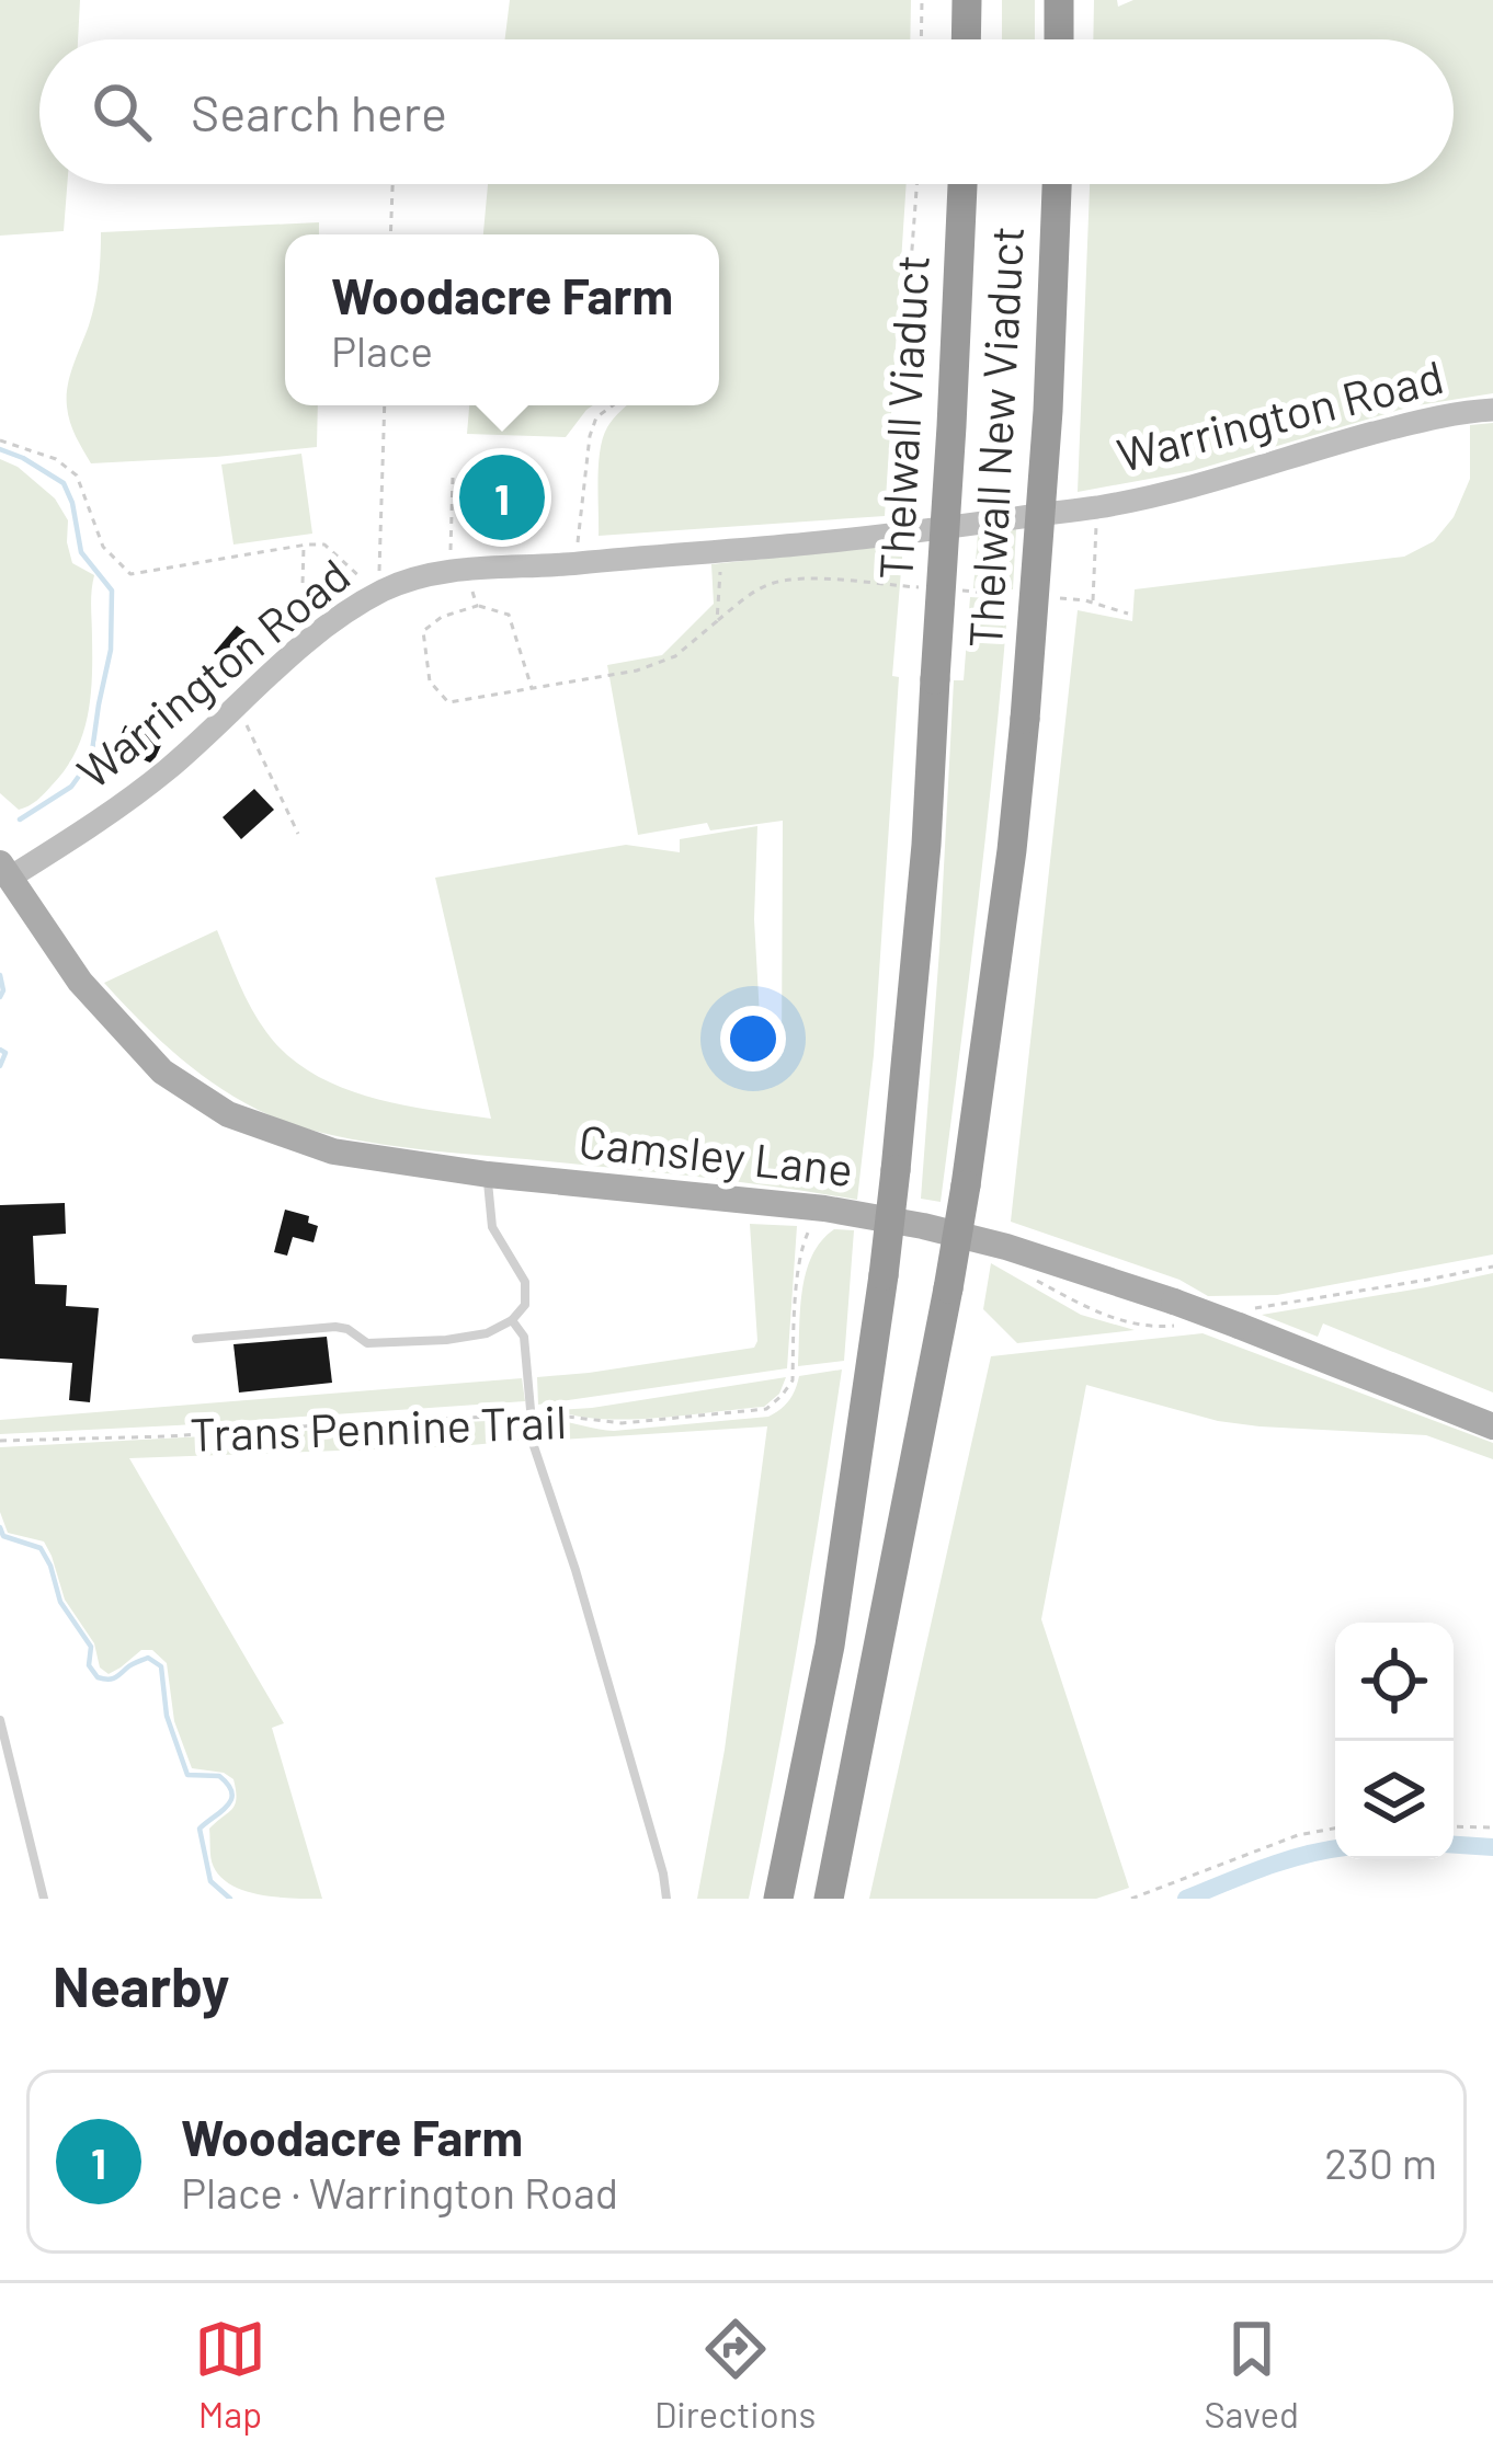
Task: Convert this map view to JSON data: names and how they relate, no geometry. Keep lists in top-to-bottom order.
{
  "streets": {
    "highway": ["Thelwall Viaduct", "Thelwall New Viaduct"],
    "main road": ["Camsley Lane"],
    "street": ["Warrington Road"],
    "path": ["Trans Pennine Trail"]
  },
  "crossings": [
    ["Warrington Road", "Camsley Lane"]
  ],
  "page": {
    "search": "Search here",
    "popup": ["Woodacre Farm", "Place"],
    "pins": "1",
    "heading": "Nearby",
    "list": [
      {
        "mark": "1",
        "name": "Woodacre Farm",
        "note": "Place · Warrington Road",
        "value": "230 m"
      }
    ],
    "nav": ["Map", "Directions", "Saved"]
  }
}
